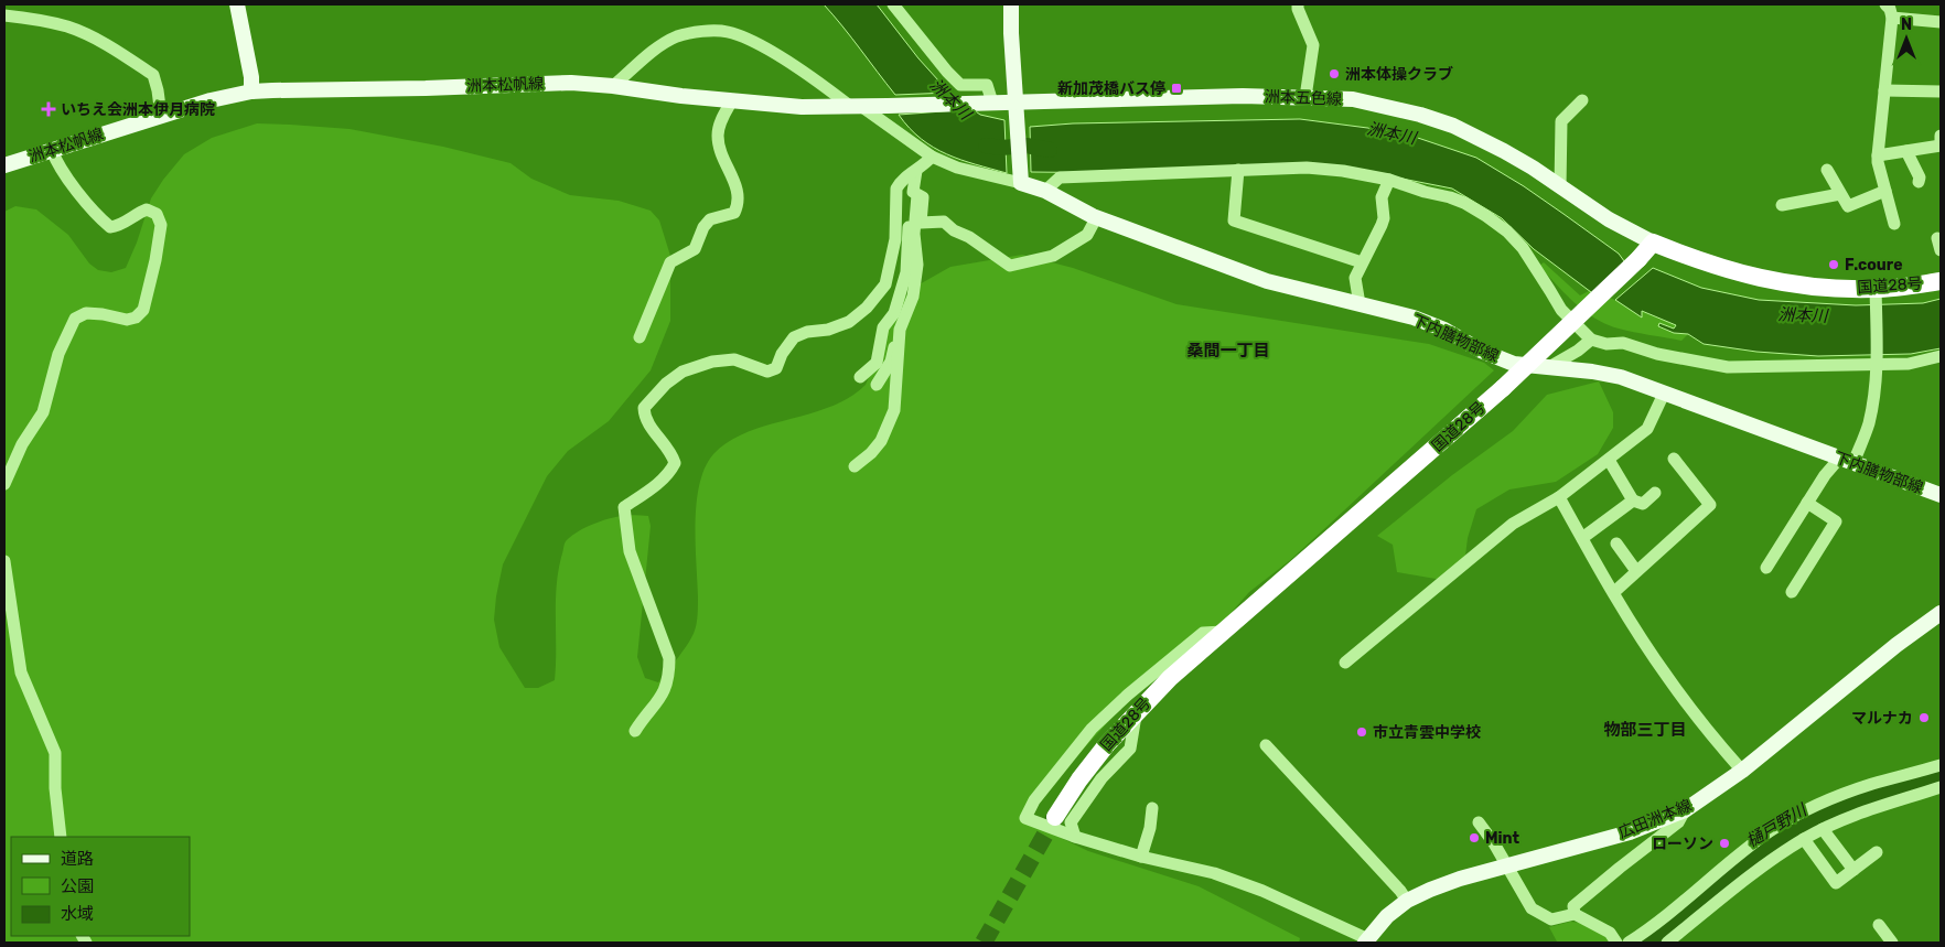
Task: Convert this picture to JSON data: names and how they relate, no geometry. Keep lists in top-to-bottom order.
{
  "streets": {
    "highway": ["国道28号"],
    "main road": [
      "洲本松帆線",
      "洲本五色線",
      "下内膳物部線",
      "広田洲本線"
    ]
  },
  "crossings": [
    ["洲本松帆線", "洲本五色線"],
    ["洲本五色線", "国道28号"]
  ],
  "districts": ["桑間一丁目", "物部三丁目"],
  "water": ["洲本川", "樋戸野川"],
  "places": {
    "other": [
      "洲本体操クラブ",
      "F.coure",
      "マルナカ",
      "市立青雲中学校",
      "Mint",
      "ローソン"
    ],
    "transit": ["新加茂橋バス停"],
    "health": ["いちえ会洲本伊月病院"]
  },
  "legend": ["道路", "公園", "水域"],
  "north": "top"
}
